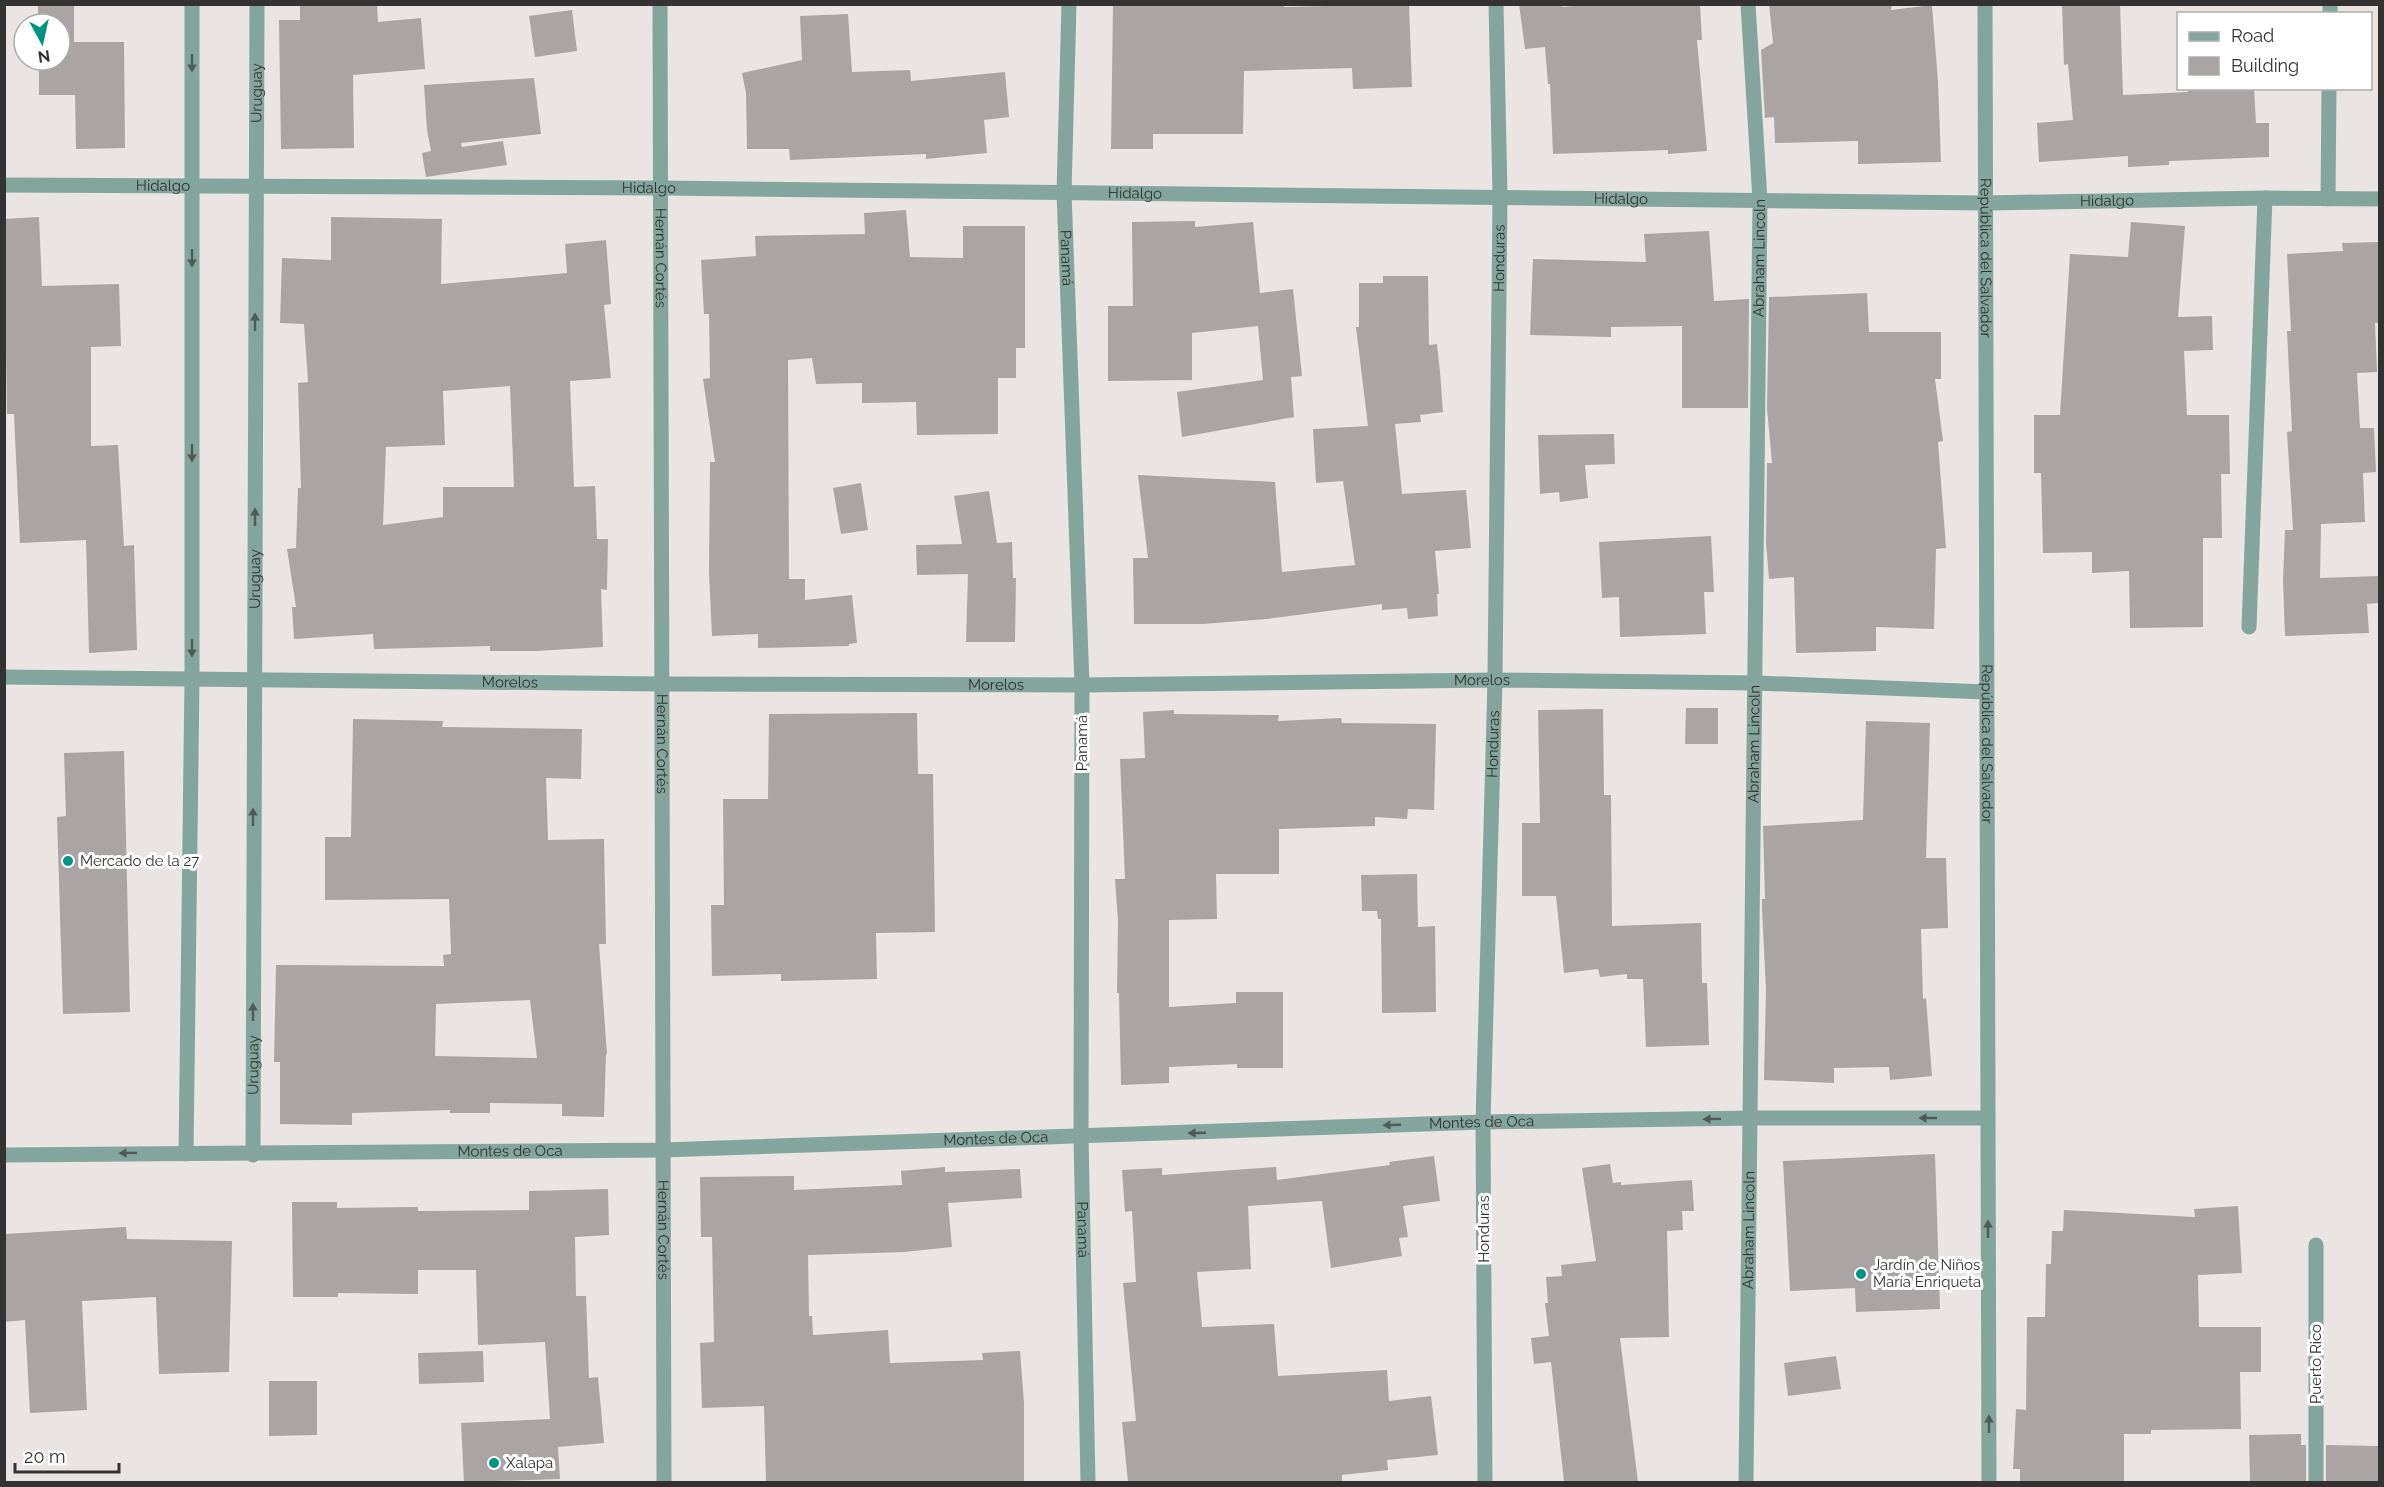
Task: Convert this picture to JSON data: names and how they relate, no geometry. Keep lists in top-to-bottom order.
{
  "streets": {
    "street": [
      "Uruguay",
      "Hidalgo",
      "Abraham Lincoln",
      "Hernán Cortés",
      "Panamá",
      "Honduras",
      "República del Salvador",
      "Morelos",
      "Montes de Oca",
      "Puerto Rico"
    ]
  },
  "crossings": [
    ["Uruguay", "Hidalgo"],
    ["Uruguay", "Morelos"],
    ["Uruguay", "Montes de Oca"],
    ["Hidalgo", "Abraham Lincoln"],
    ["Hidalgo", "Hernán Cortés"],
    ["Hidalgo", "Panamá"],
    ["Hidalgo", "Honduras"],
    ["Hidalgo", "República del Salvador"],
    ["Abraham Lincoln", "Morelos"],
    ["Abraham Lincoln", "Montes de Oca"],
    ["Hernán Cortés", "Morelos"],
    ["Hernán Cortés", "Montes de Oca"],
    ["Panamá", "Morelos"],
    ["Panamá", "Montes de Oca"],
    ["Honduras", "Morelos"],
    ["Honduras", "Montes de Oca"],
    ["República del Salvador", "Morelos"],
    ["República del Salvador", "Montes de Oca"]
  ],
  "one_way": ["Montes de Oca"],
  "places": ["Mercado de la 27", "Jardín de Niños María Enriqueta", "Xalapa"],
  "legend": ["Road", "Building"],
  "scale_bar": "20 m",
  "north": "bottom"
}
